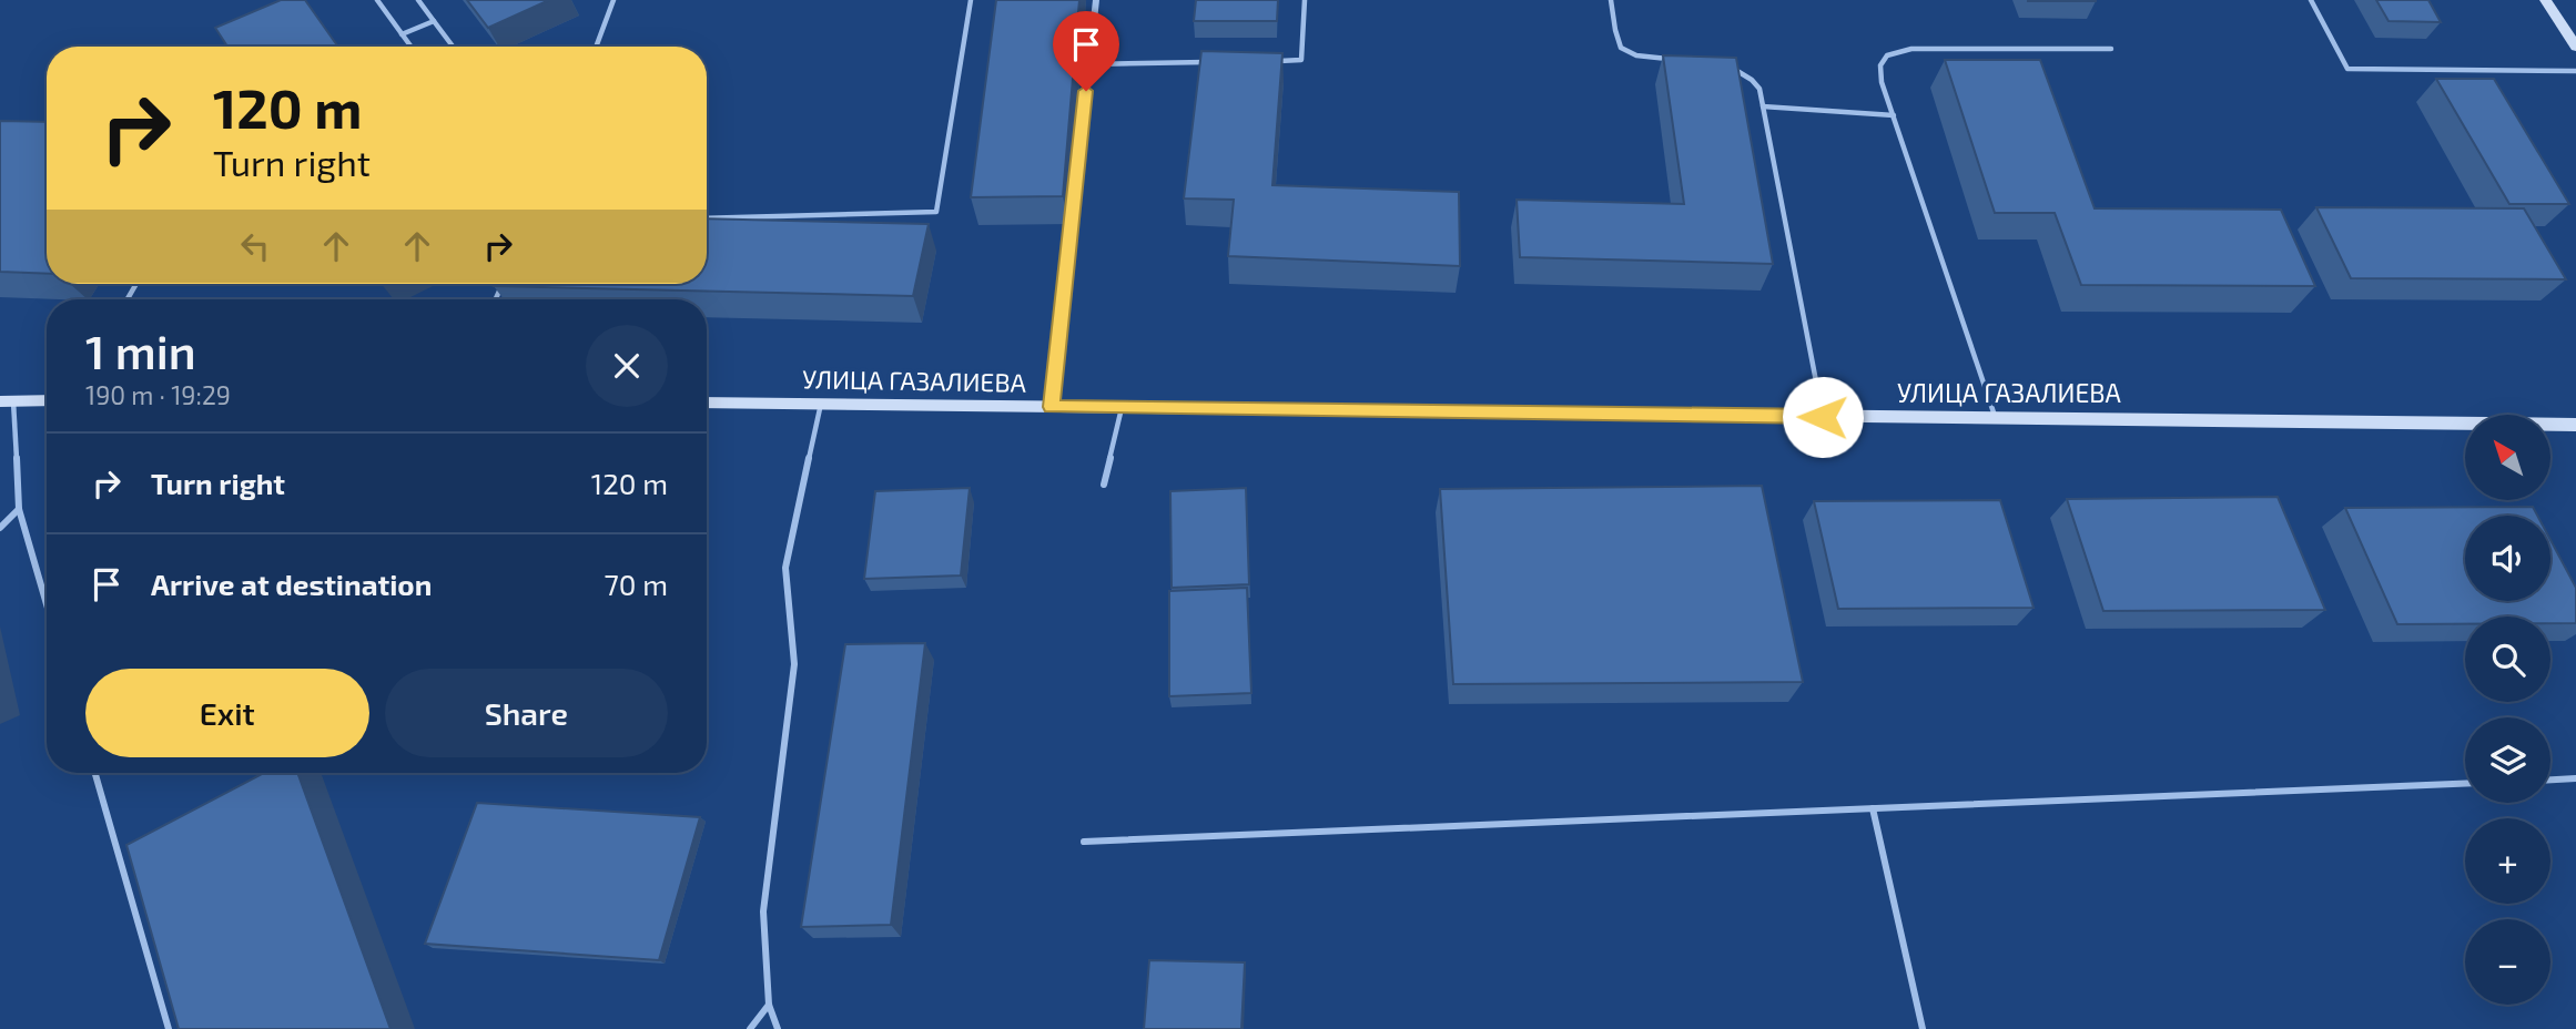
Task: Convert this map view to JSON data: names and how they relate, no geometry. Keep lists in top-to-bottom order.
{
  "streets": {
    "main road": ["УЛИЦА ГАЗАЛИЕВА"]
  },
  "north": "top left",
  "page": {
    "turn": ["120 m", "Turn right"],
    "heading": ["1 min", "190 m · 19:29"],
    "map_buttons": ["+", "−"],
    "list": [
      {
        "name": "Turn right",
        "value": "120 m"
      },
      {
        "name": "Arrive at destination",
        "value": "70 m"
      }
    ],
    "buttons": ["Exit", "Share"]
  }
}
